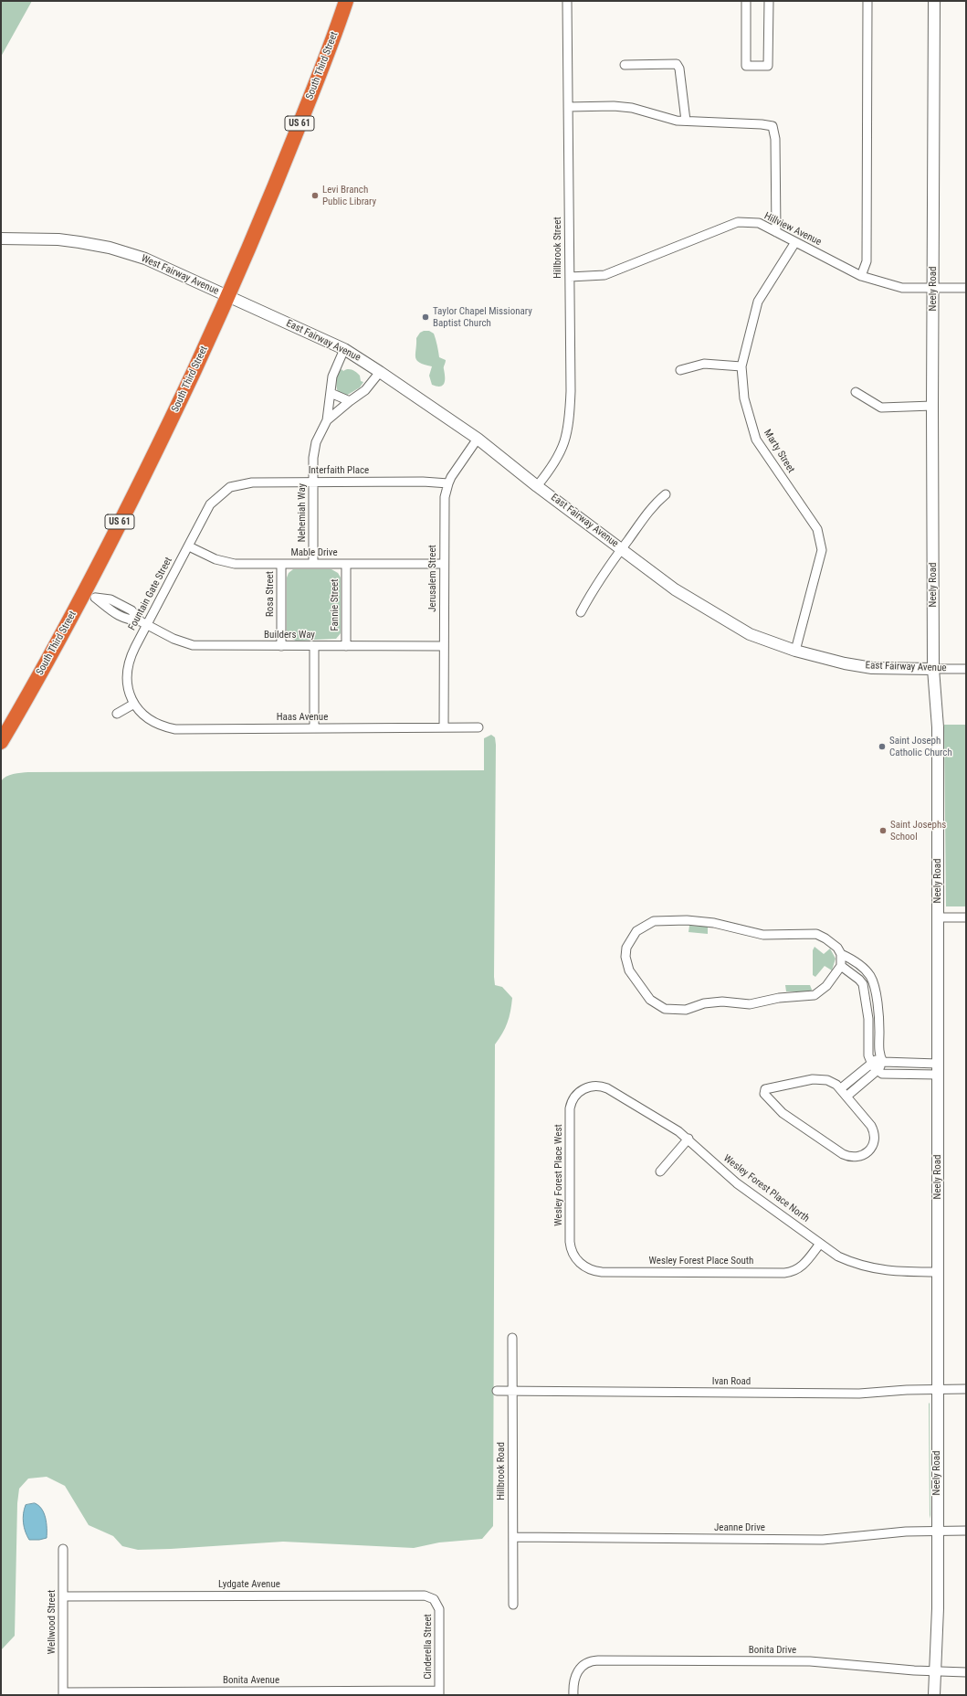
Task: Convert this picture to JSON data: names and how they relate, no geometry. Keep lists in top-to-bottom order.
{
  "streets": {
    "highway": ["South Third Street", "US 61"],
    "street": [
      "Hillview Avenue",
      "Hillbrook Street",
      "West Fairway Avenue",
      "Neely Road",
      "East Fairway Avenue",
      "Marty Street",
      "Interfaith Place",
      "Nehemiah Way",
      "Mable Drive",
      "Jerusalem Street",
      "Fountain Gate Street",
      "Rosa Street",
      "Fannie Street",
      "Builders Way",
      "Haas Avenue",
      "Wesley Forest Place West",
      "Wesley Forest Place North",
      "Wesley Forest Place South",
      "Ivan Road",
      "Hillbrook Road",
      "Jeanne Drive",
      "Lydgate Avenue",
      "Wellwood Street",
      "Cinderella Street",
      "Bonita Drive",
      "Bonita Avenue"
    ]
  },
  "crossings": [
    ["South Third Street", "West Fairway Avenue"],
    ["South Third Street", "East Fairway Avenue"],
    ["South Third Street", "Builders Way"],
    ["Hillview Avenue", "Hillbrook Street"],
    ["Hillview Avenue", "Neely Road"],
    ["Hillview Avenue", "Marty Street"],
    ["Hillbrook Street", "East Fairway Avenue"],
    ["West Fairway Avenue", "East Fairway Avenue"],
    ["Neely Road", "East Fairway Avenue"],
    ["Neely Road", "Wesley Forest Place North"],
    ["Neely Road", "Ivan Road"],
    ["Neely Road", "Jeanne Drive"],
    ["Neely Road", "Bonita Drive"],
    ["East Fairway Avenue", "Marty Street"],
    ["East Fairway Avenue", "Nehemiah Way"],
    ["East Fairway Avenue", "Jerusalem Street"],
    ["Interfaith Place", "Nehemiah Way"],
    ["Interfaith Place", "Jerusalem Street"],
    ["Interfaith Place", "Fountain Gate Street"],
    ["Nehemiah Way", "Mable Drive"],
    ["Mable Drive", "Jerusalem Street"],
    ["Mable Drive", "Fountain Gate Street"],
    ["Mable Drive", "Rosa Street"],
    ["Mable Drive", "Fannie Street"],
    ["Jerusalem Street", "Builders Way"],
    ["Jerusalem Street", "Haas Avenue"],
    ["Fountain Gate Street", "Builders Way"],
    ["Fountain Gate Street", "Haas Avenue"],
    ["Rosa Street", "Builders Way"],
    ["Fannie Street", "Builders Way"],
    ["Wesley Forest Place West", "Wesley Forest Place North"],
    ["Wesley Forest Place West", "Wesley Forest Place South"],
    ["Wesley Forest Place North", "Wesley Forest Place South"],
    ["Ivan Road", "Hillbrook Road"],
    ["Hillbrook Road", "Jeanne Drive"],
    ["Lydgate Avenue", "Wellwood Street"],
    ["Lydgate Avenue", "Cinderella Street"],
    ["Wellwood Street", "Bonita Avenue"],
    ["Cinderella Street", "Bonita Avenue"]
  ],
  "places": [
    "Levi Branch Public Library",
    "Taylor Chapel Missionary Baptist Church",
    "Saint Joseph Catholic Church",
    "Saint Josephs School"
  ]
}
